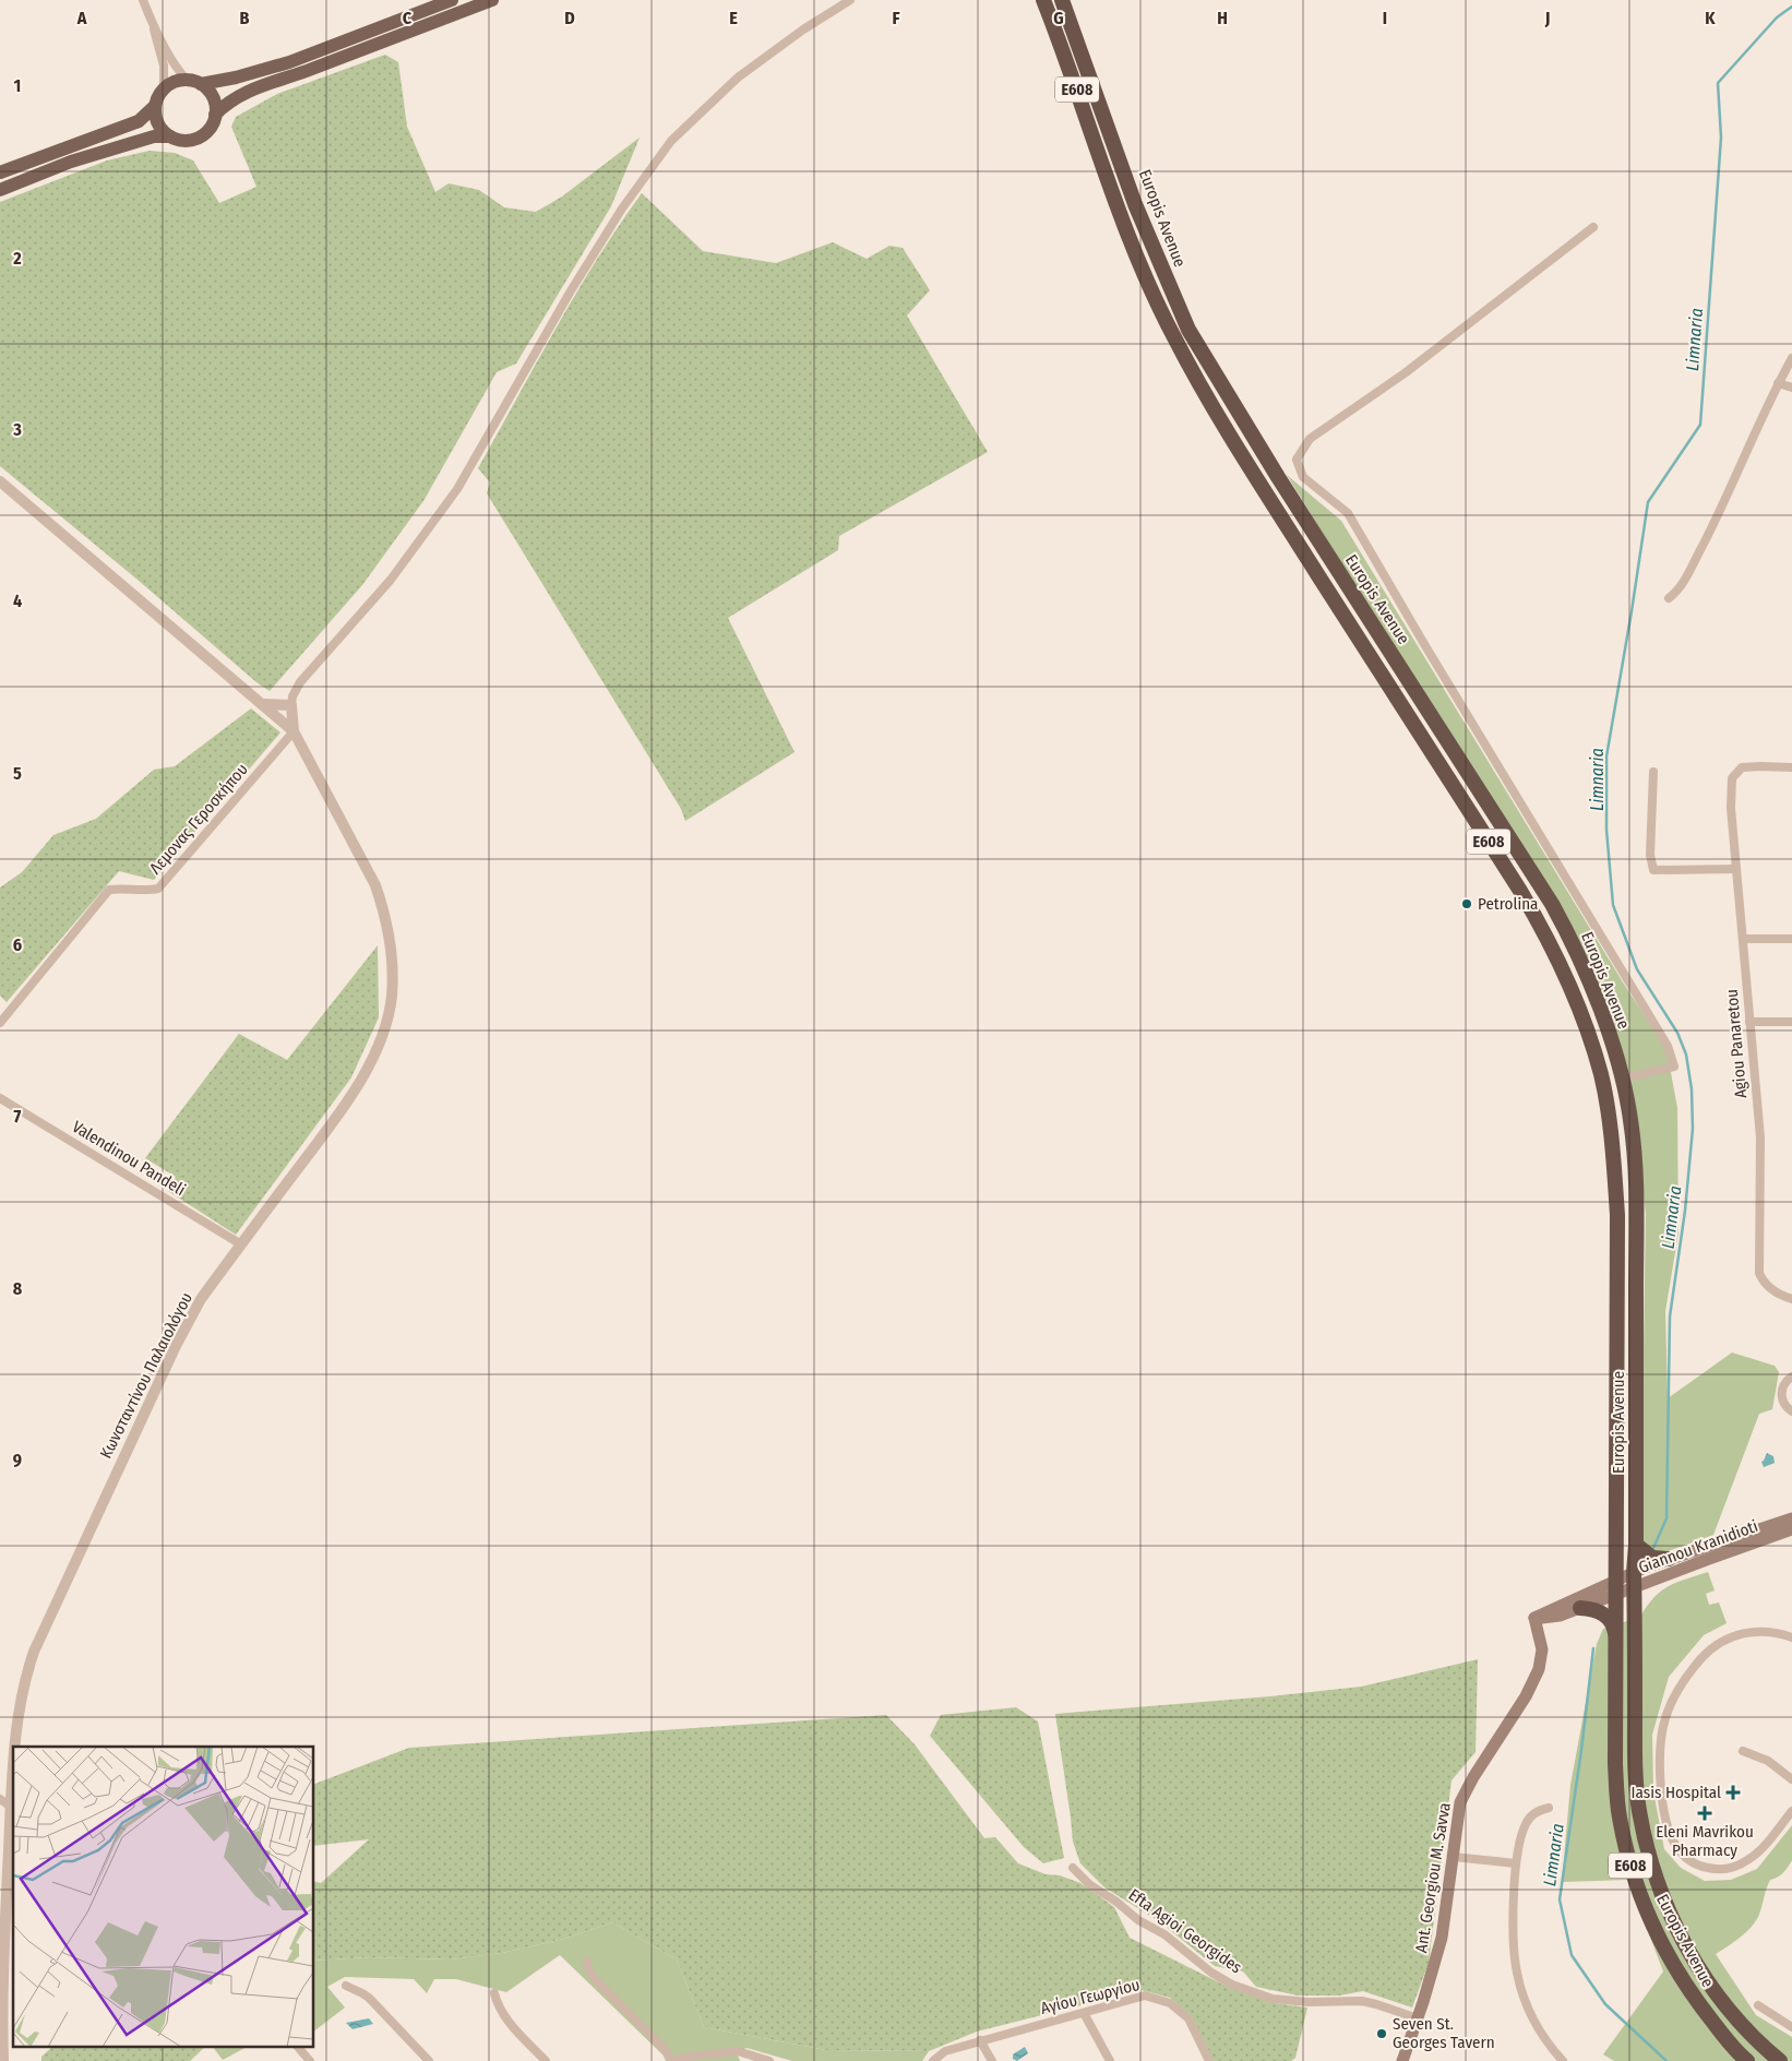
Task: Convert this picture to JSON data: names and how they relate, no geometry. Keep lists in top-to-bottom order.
{
  "streets": {
    "highway": ["E608", "Europis Avenue"],
    "main road": ["Giannou Kranidioti", "Ant. Georgiou M. Savva"],
    "street": [
      "Λεμονας Γεροσκήπου",
      "Agiou Panaretou",
      "Valendinou Pandeli",
      "Κωνσταντίνου Παλαιολόγου",
      "Efta Agioi Georgides",
      "Αγίου Γεωργίου"
    ]
  },
  "crossings": [
    ["Europis Avenue", "Giannou Kranidioti"],
    ["Λεμονας Γεροσκήπου", "Κωνσταντίνου Παλαιολόγου"],
    ["Valendinou Pandeli", "Κωνσταντίνου Παλαιολόγου"],
    ["Ant. Georgiou M. Savva", "Efta Agioi Georgides"]
  ],
  "water": ["Limnaria"],
  "places": {
    "other": ["Petrolina", "Seven St. Georges Tavern"],
    "health": ["Iasis Hospital", "Eleni Mavrikou Pharmacy"]
  },
  "grid": {
    "columns": [
      "A",
      "B",
      "C",
      "D",
      "E",
      "F",
      "G",
      "H",
      "I",
      "J",
      "K"
    ],
    "rows": [
      "1",
      "2",
      "3",
      "4",
      "5",
      "6",
      "7",
      "8",
      "9"
    ]
  }
}
